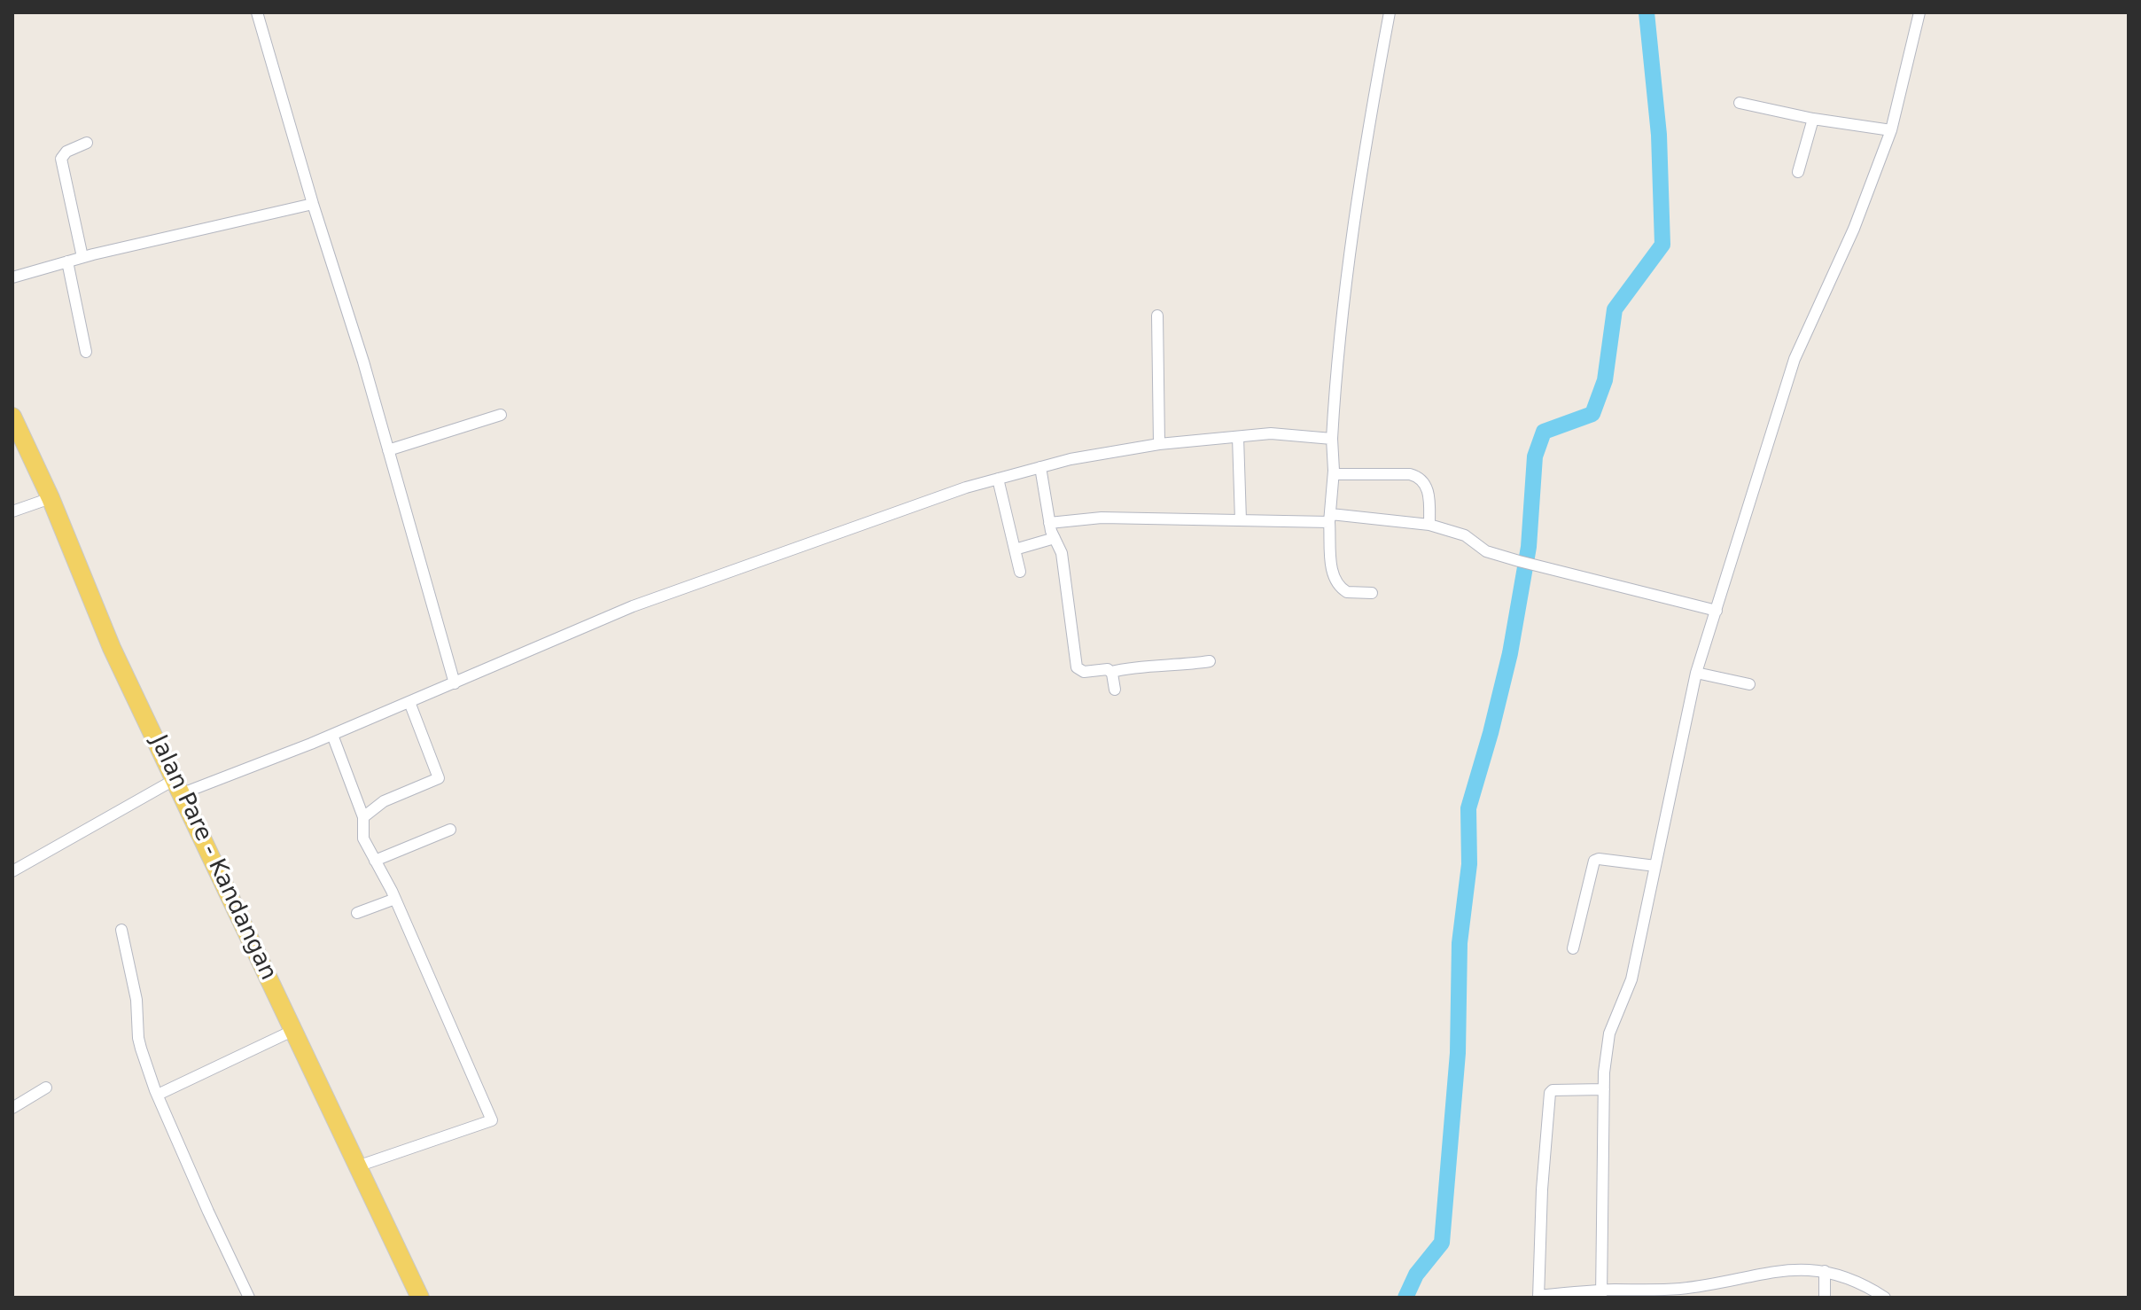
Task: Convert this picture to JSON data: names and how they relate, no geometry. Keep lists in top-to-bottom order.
{
  "streets": {
    "main road": ["Jalan Pare - Kandangan"]
  }
}
